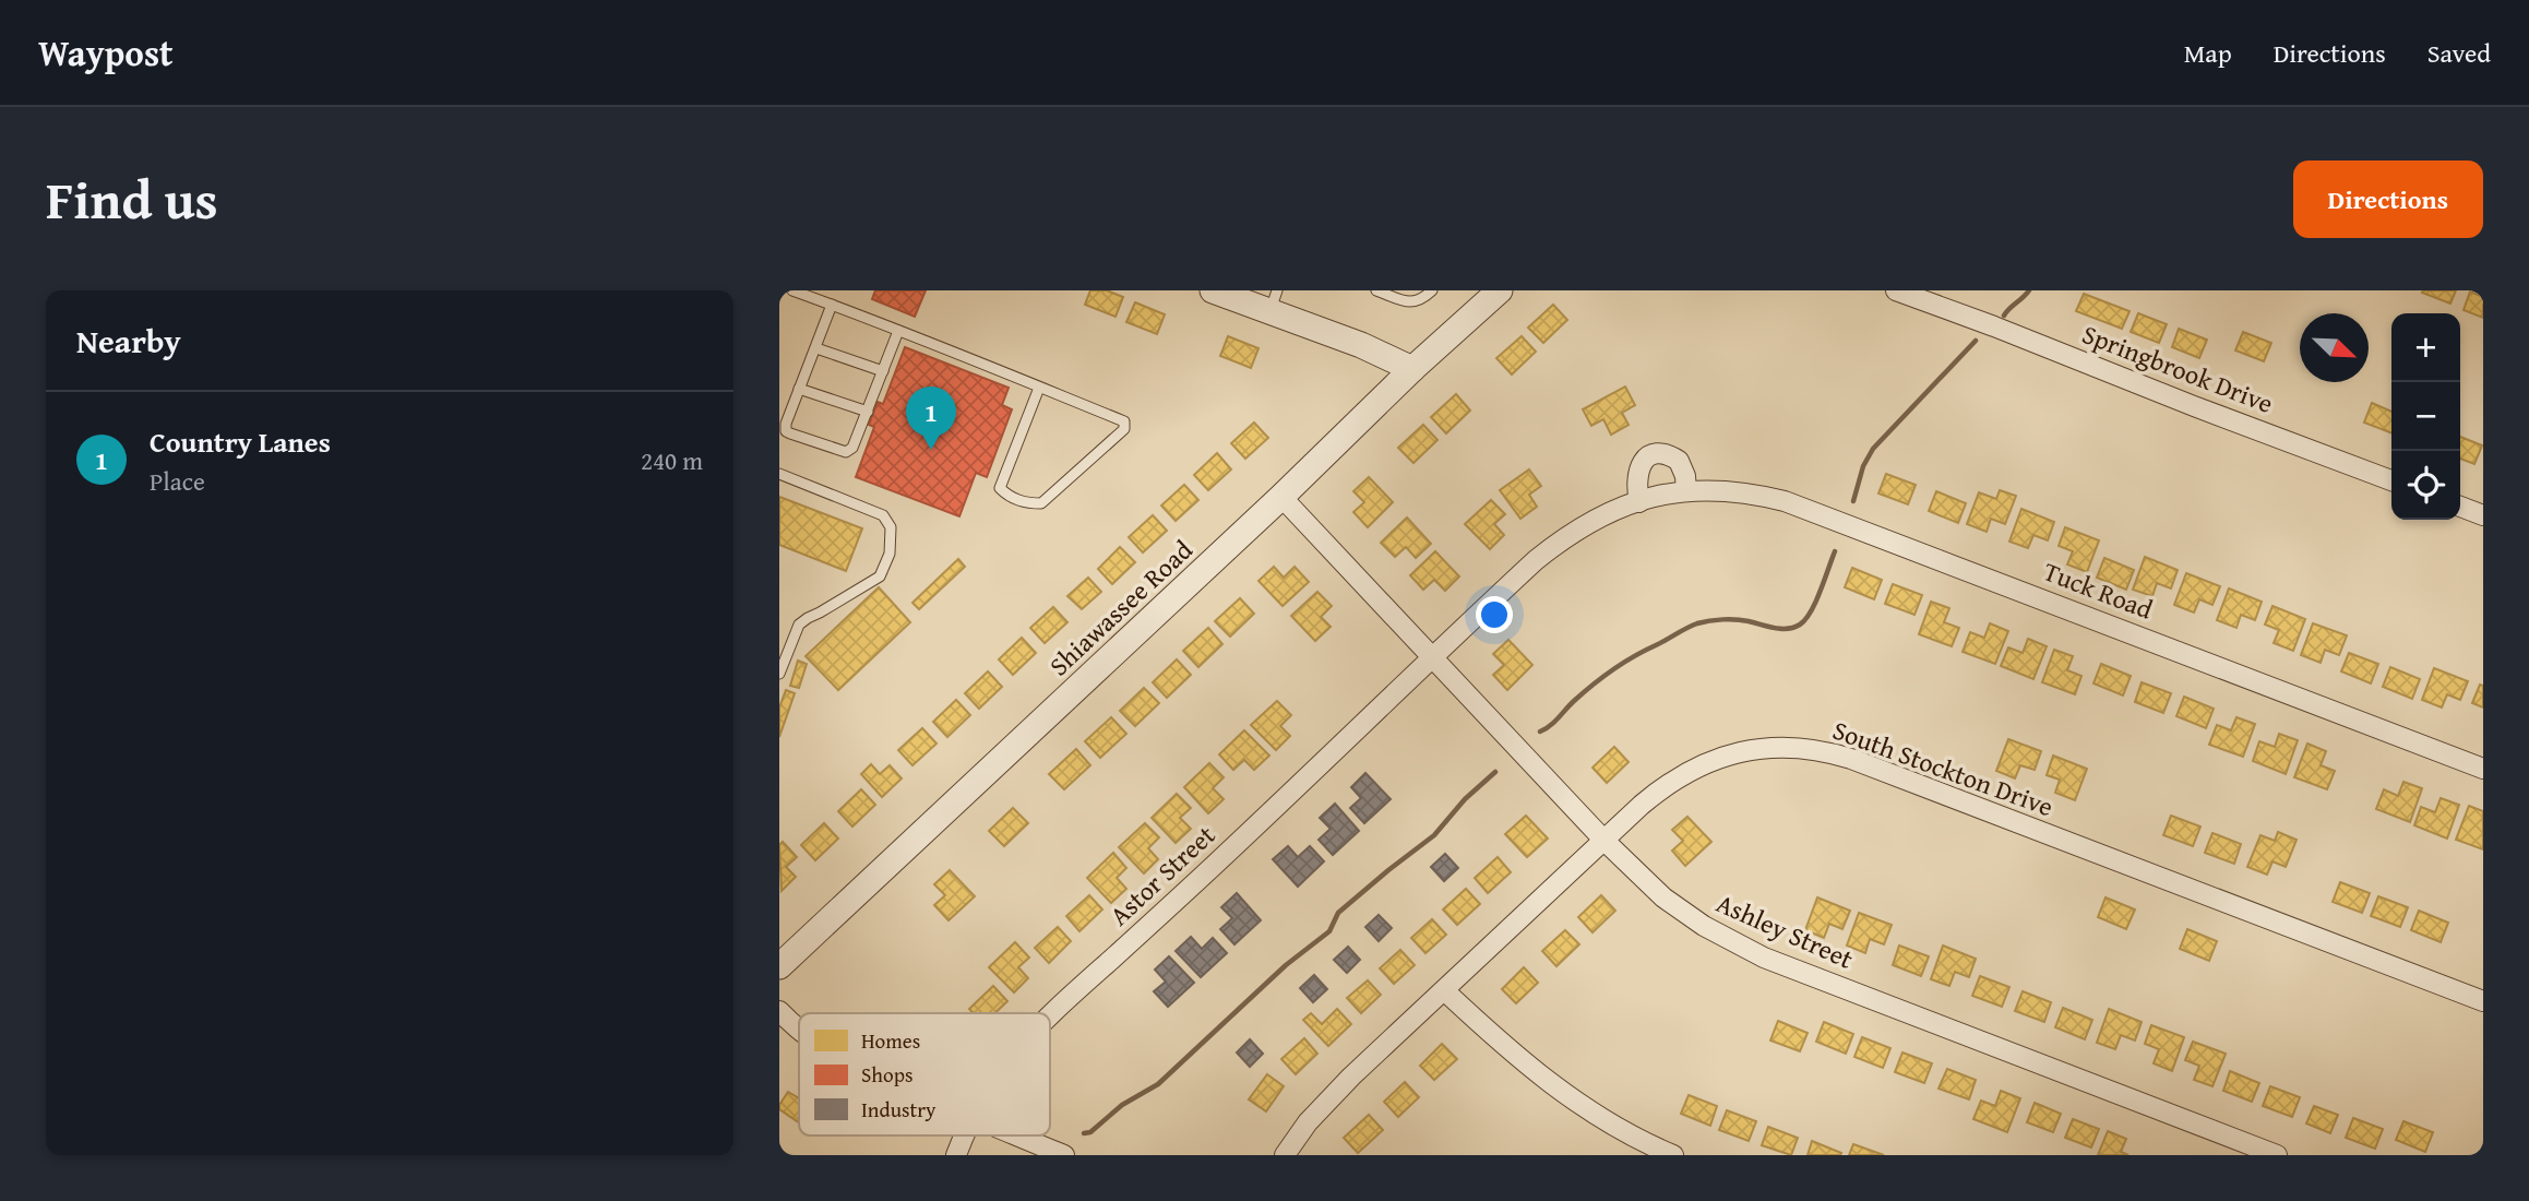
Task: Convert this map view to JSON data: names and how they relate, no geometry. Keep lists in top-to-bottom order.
{
  "streets": {
    "street": [
      "Springbrook Drive",
      "Tuck Road",
      "Shiawassee Road",
      "South Stockton Drive",
      "Astor Street",
      "Ashley Street"
    ]
  },
  "crossings": [
    ["Tuck Road", "Astor Street"],
    ["Tuck Road", "Ashley Street"],
    ["Shiawassee Road", "Ashley Street"],
    ["South Stockton Drive", "Ashley Street"],
    ["Astor Street", "Ashley Street"]
  ],
  "legend": ["Homes", "Shops", "Industry"],
  "north": "bottom right",
  "page": {
    "header": "Waypost",
    "nav": ["Map", "Directions", "Saved"],
    "title": "Find us",
    "buttons": "Directions",
    "heading": "Nearby",
    "map_buttons": ["+", "−"],
    "pins": "1",
    "list": [
      {
        "mark": "1",
        "name": "Country Lanes",
        "note": "Place",
        "value": "240 m"
      }
    ]
  }
}
